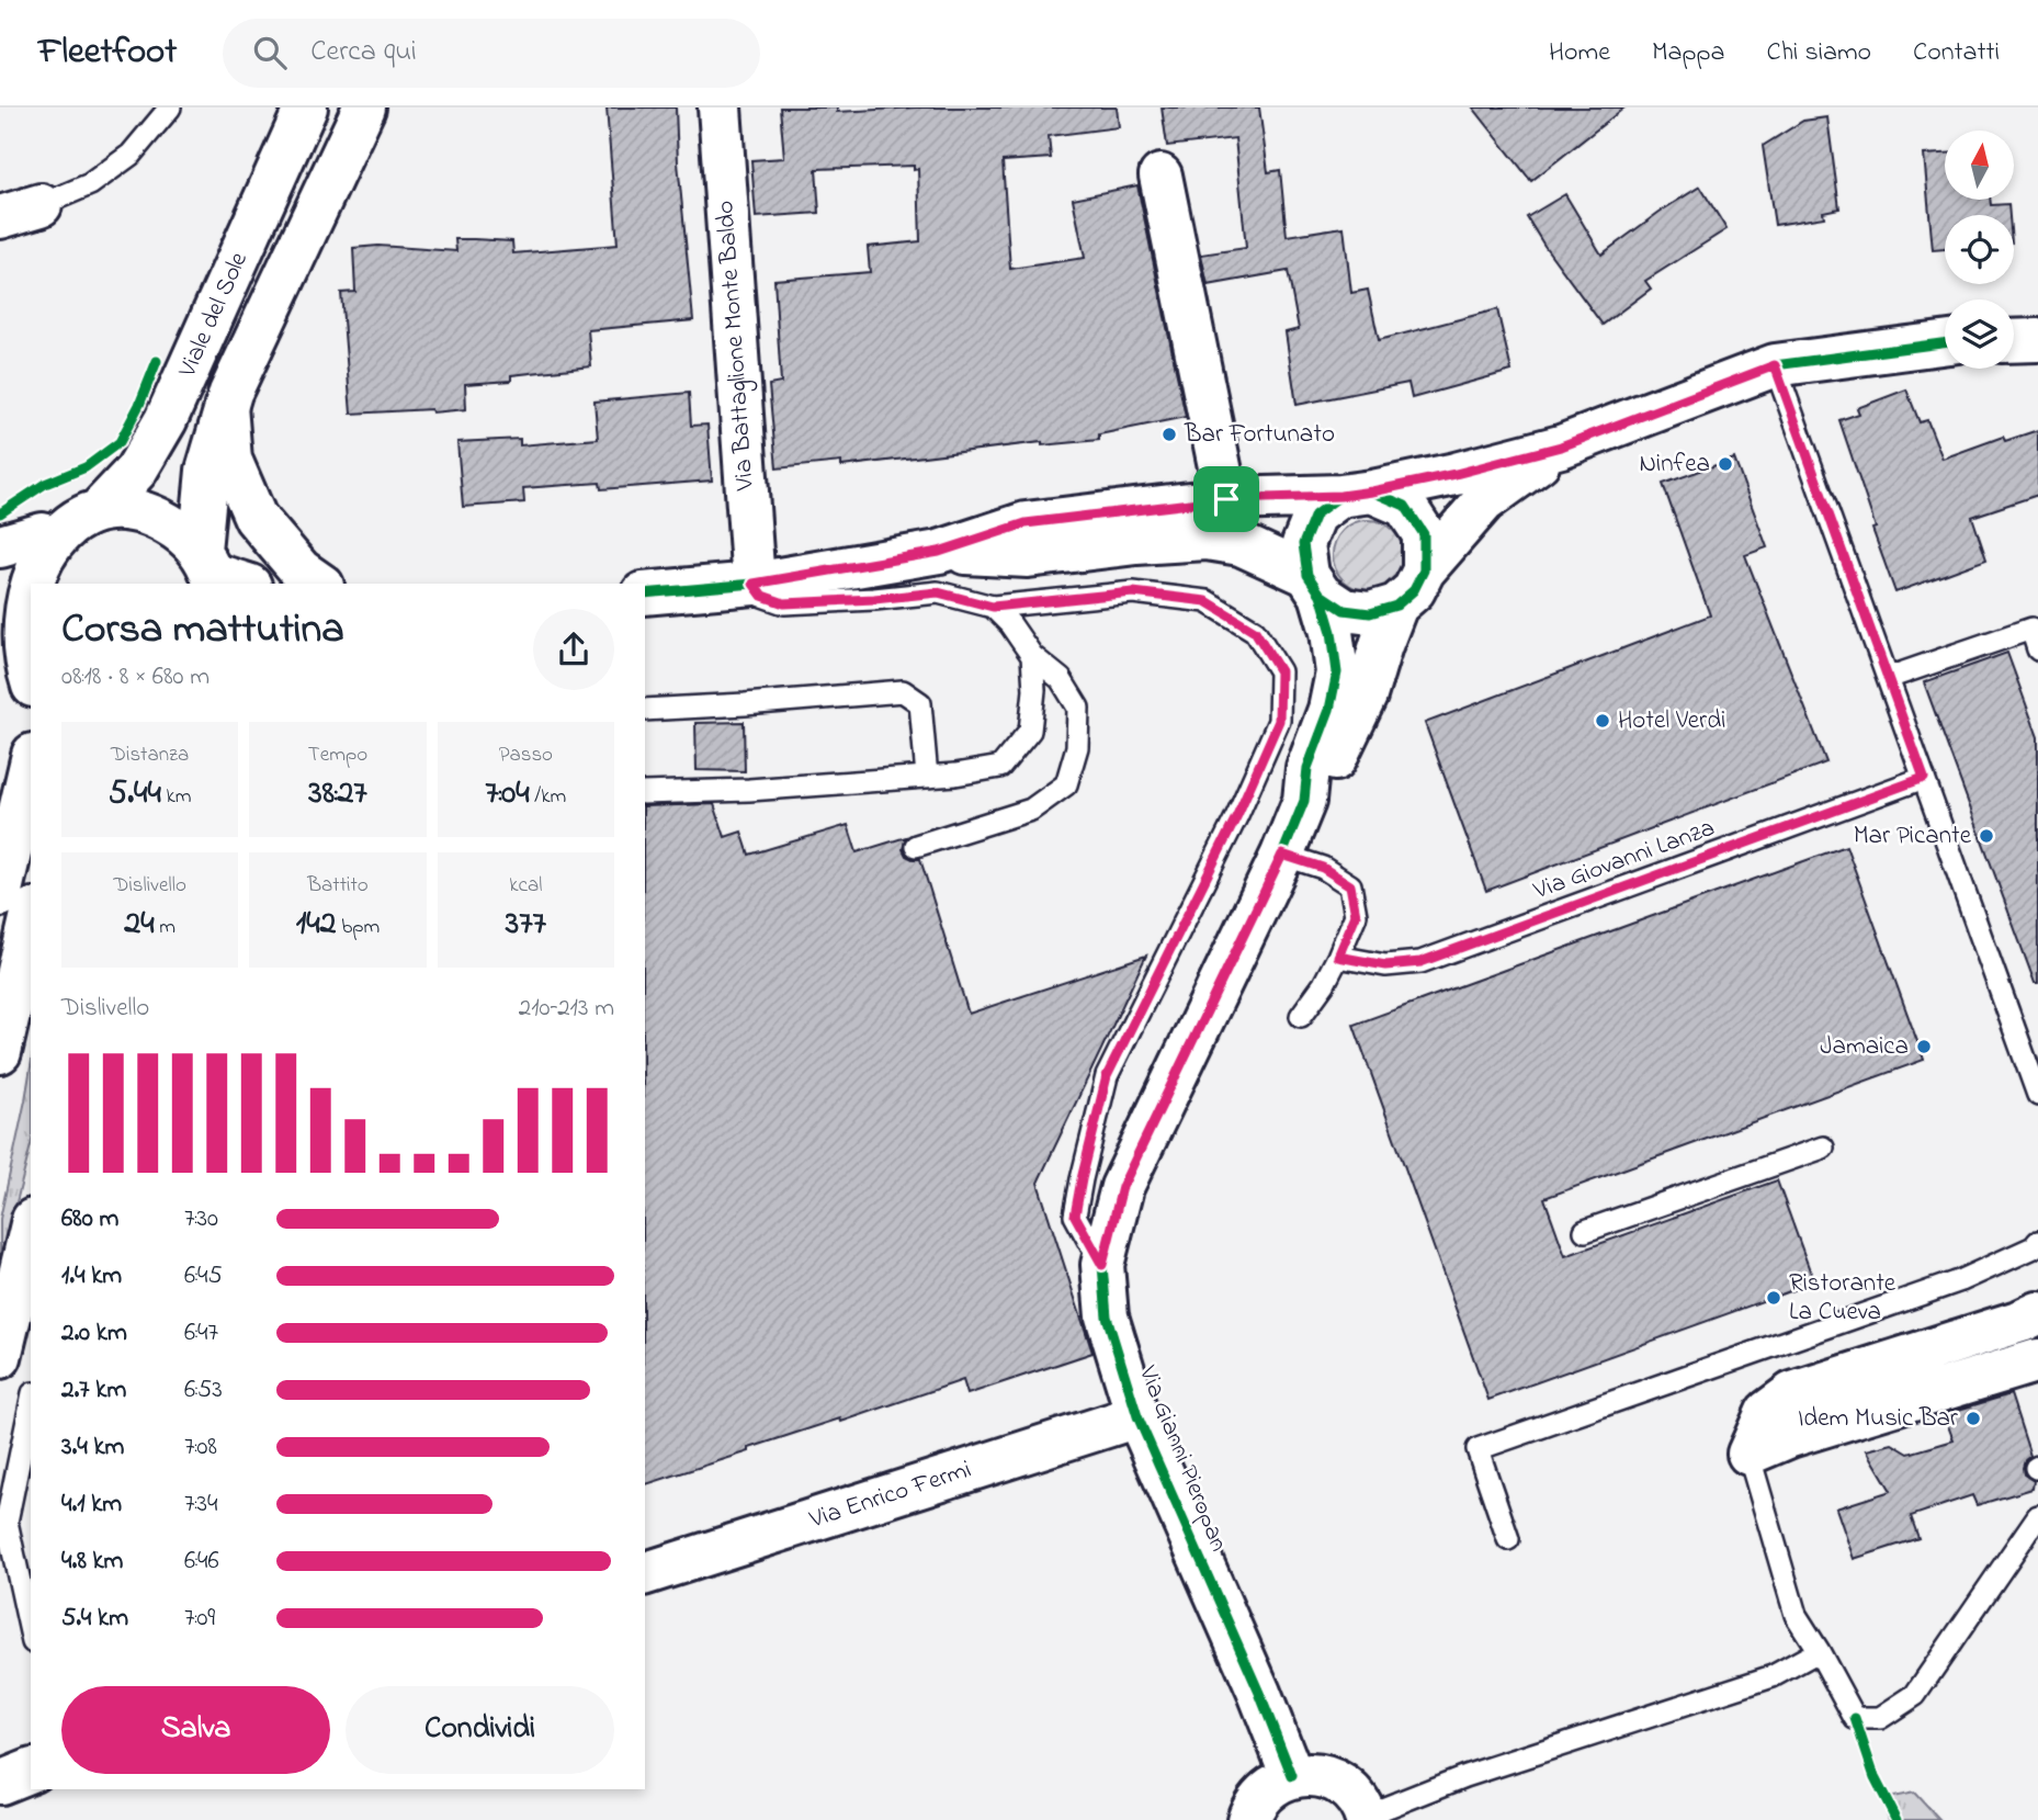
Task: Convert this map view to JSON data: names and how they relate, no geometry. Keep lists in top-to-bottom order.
{
  "streets": {
    "street": [
      "Viale del Sole",
      "Via Battaglione Monte Baldo",
      "Via Gianni Pieropan",
      "Via Enrico Fermi"
    ],
    "lane": ["Via Giovanni Lanza"]
  },
  "crossings": [
    ["Via Gianni Pieropan", "Via Enrico Fermi"]
  ],
  "places": [
    "Bar Fortunato",
    "Ninfea",
    "Hotel Verdi",
    "Mar Picante",
    "Jamaica",
    "Ristorante La Cueva",
    "Idem Music Bar"
  ],
  "north": "top",
  "page": {
    "header": "Fleetfoot",
    "search": "Cerca qui",
    "nav": [
      "Home",
      "Mappa",
      "Chi siamo",
      "Contatti"
    ],
    "heading": ["Corsa mattutina", "08:18 · 8 × 680 m"],
    "stats": [
      ["Distanza", "5.44 km"],
      ["Tempo", "38:27"],
      ["Passo", "7:04 /km"],
      ["Dislivello", "24 m"],
      ["Battito", "142 bpm"],
      ["kcal", "377"]
    ],
    "chart": ["Dislivello", "210–213 m"],
    "list": [
      {
        "name": "680 m",
        "note": "7:30"
      },
      {
        "name": "1.4 km",
        "note": "6:45"
      },
      {
        "name": "2.0 km",
        "note": "6:47"
      },
      {
        "name": "2.7 km",
        "note": "6:53"
      },
      {
        "name": "3.4 km",
        "note": "7:08"
      },
      {
        "name": "4.1 km",
        "note": "7:34"
      },
      {
        "name": "4.8 km",
        "note": "6:46"
      },
      {
        "name": "5.4 km",
        "note": "7:09"
      }
    ],
    "buttons": ["Salva", "Condividi"]
  }
}
